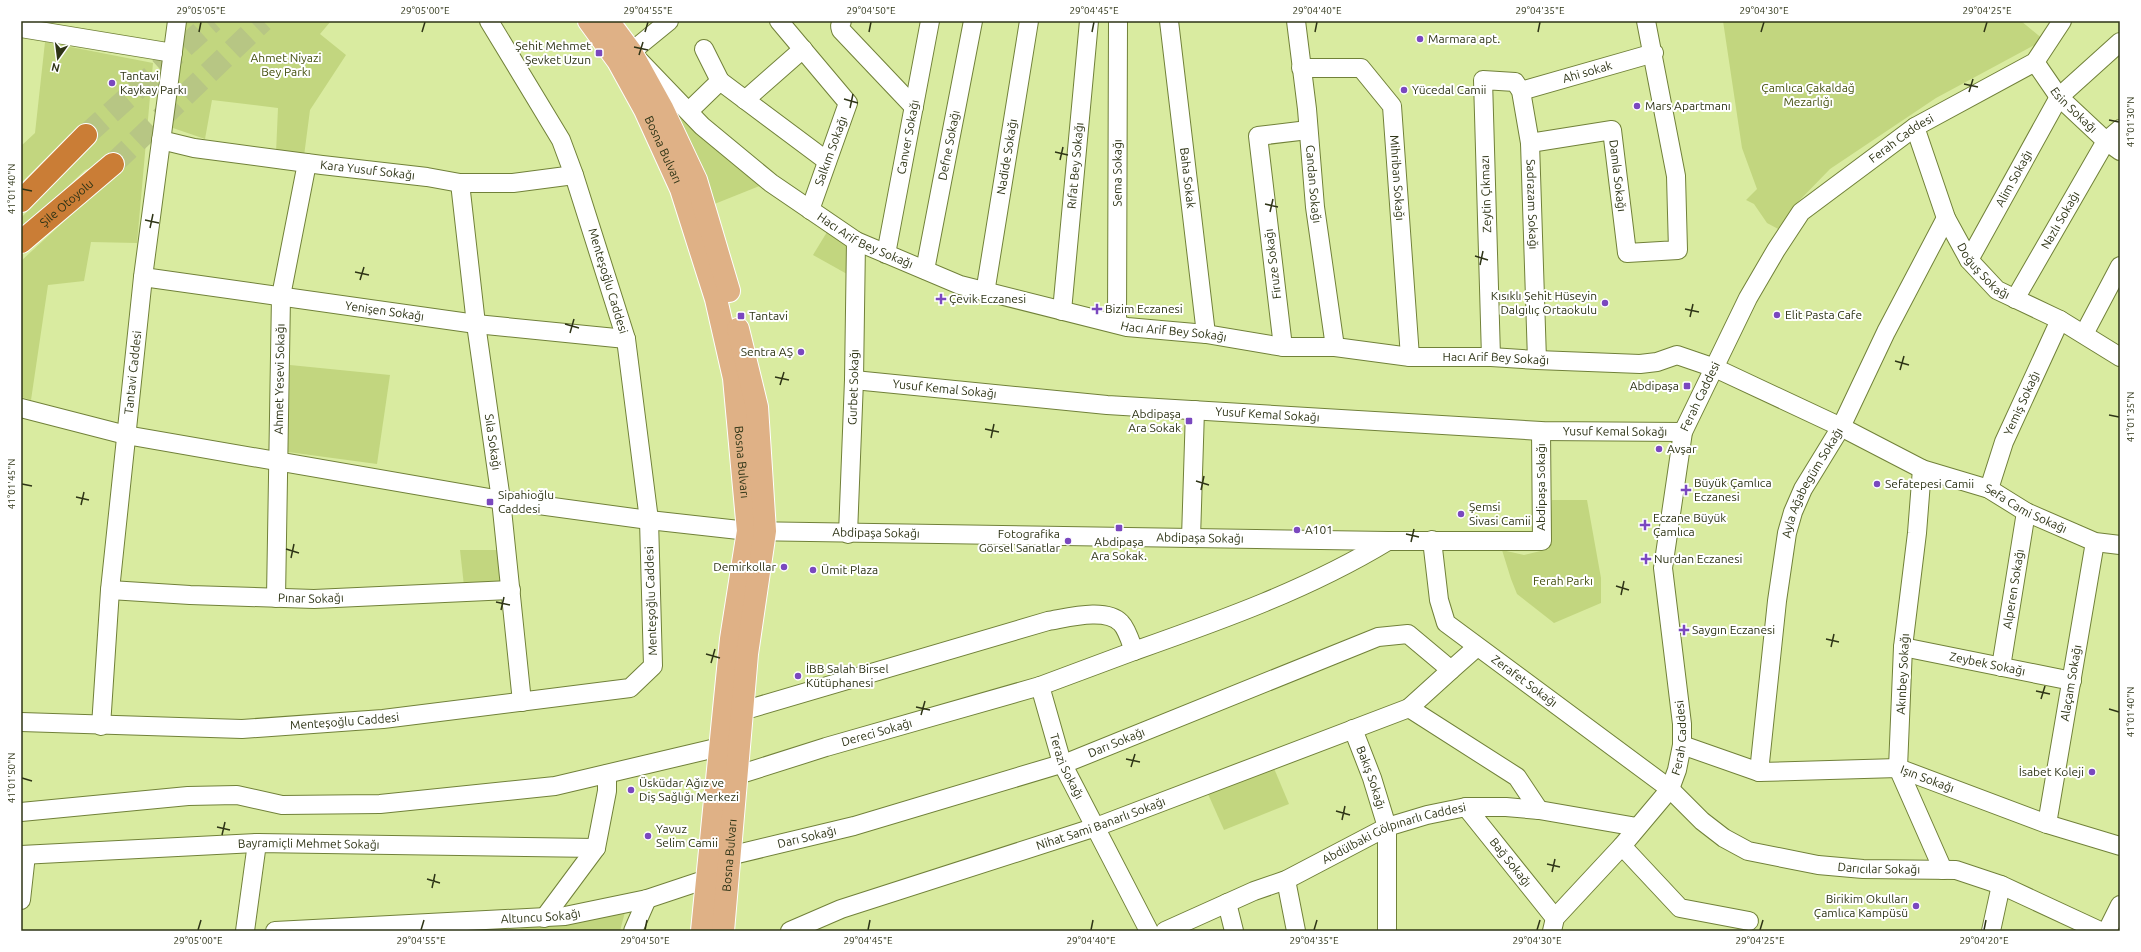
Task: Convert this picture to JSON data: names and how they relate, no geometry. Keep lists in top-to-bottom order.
{
  "streets": {
    "highway": ["Şile Otoyolu"],
    "main road": ["Bosna Bulvarı"],
    "street": [
      "Ahi sokak",
      "Esin Sokağı",
      "Canver Sokağı",
      "Ferah Caddesi",
      "Defne Sokağı",
      "Salkım Sokağı",
      "Nadide Sokağı",
      "Rıfat Bey Sokağı",
      "Kara Yusuf Sokağı",
      "Sema Sokağı",
      "Damla Sokağı",
      "Mihriban Sokağı",
      "Baha Sokak",
      "Alim Sokağı",
      "Candan Sokağı",
      "Zeytin Çıkmazı",
      "Sadrazam Sokağı",
      "Nazlı Sokağı",
      "Hacı Arif Bey Sokağı",
      "Firuze Sokağı",
      "Doğuş Sokağı",
      "Menteşoğlu Caddesi",
      "Yenişen Sokağı",
      "Tantavi Caddesi",
      "Ahmet Yesevi Sokağı",
      "Gurbet Sokağı",
      "Yusuf Kemal Sokağı",
      "Yemiş Sokağı",
      "Sıla Sokağı",
      "Ayla Ağabegüm Sokağı",
      "Abdipaşa Sokağı",
      "Sefa Cami Sokağı",
      "Alperen Sokağı",
      "Pınar Sokağı",
      "Zeybek Sokağı",
      "Akınbey Sokağı",
      "Zerafet Sokağı",
      "Alaçam Sokağı",
      "Dereci Sokağı",
      "Darı Sokağı",
      "Terazi Sokağı",
      "Bakış Sokağı",
      "Işın Sokağı",
      "Nihat Sami Banarlı Sokağı",
      "Abdülbaki Gölpınarlı Caddesi",
      "Bayramiçli Mehmet Sokağı",
      "Bağ Sokağı",
      "Darıcılar Sokağı",
      "Altuncu Sokağı"
    ]
  },
  "crossings": [
    ["Ahi sokak", "Damla Sokağı"],
    ["Ahi sokak", "Zeytin Çıkmazı"],
    ["Ahi sokak", "Sadrazam Sokağı"],
    ["Esin Sokağı", "Ferah Caddesi"],
    ["Esin Sokağı", "Alim Sokağı"],
    ["Esin Sokağı", "Nazlı Sokağı"],
    ["Canver Sokağı", "Hacı Arif Bey Sokağı"],
    ["Ferah Caddesi", "Doğuş Sokağı"],
    ["Ferah Caddesi", "Yusuf Kemal Sokağı"],
    ["Ferah Caddesi", "Sefa Cami Sokağı"],
    ["Ferah Caddesi", "Zerafet Sokağı"],
    ["Ferah Caddesi", "Işın Sokağı"],
    ["Ferah Caddesi", "Abdülbaki Gölpınarlı Caddesi"],
    ["Ferah Caddesi", "Bağ Sokağı"],
    ["Ferah Caddesi", "Darıcılar Sokağı"],
    ["Defne Sokağı", "Hacı Arif Bey Sokağı"],
    ["Bosna Bulvarı", "Hacı Arif Bey Sokağı"],
    ["Bosna Bulvarı", "Abdipaşa Sokağı"],
    ["Bosna Bulvarı", "Dereci Sokağı"],
    ["Bosna Bulvarı", "Darı Sokağı"],
    ["Bosna Bulvarı", "Altuncu Sokağı"],
    ["Salkım Sokağı", "Hacı Arif Bey Sokağı"],
    ["Nadide Sokağı", "Hacı Arif Bey Sokağı"],
    ["Rıfat Bey Sokağı", "Hacı Arif Bey Sokağı"],
    ["Kara Yusuf Sokağı", "Menteşoğlu Caddesi"],
    ["Kara Yusuf Sokağı", "Tantavi Caddesi"],
    ["Kara Yusuf Sokağı", "Ahmet Yesevi Sokağı"],
    ["Kara Yusuf Sokağı", "Sıla Sokağı"],
    ["Sema Sokağı", "Hacı Arif Bey Sokağı"],
    ["Damla Sokağı", "Sadrazam Sokağı"],
    ["Mihriban Sokağı", "Candan Sokağı"],
    ["Mihriban Sokağı", "Hacı Arif Bey Sokağı"],
    ["Baha Sokak", "Hacı Arif Bey Sokağı"],
    ["Alim Sokağı", "Doğuş Sokağı"],
    ["Candan Sokağı", "Hacı Arif Bey Sokağı"],
    ["Candan Sokağı", "Firuze Sokağı"],
    ["Zeytin Çıkmazı", "Sadrazam Sokağı"],
    ["Zeytin Çıkmazı", "Hacı Arif Bey Sokağı"],
    ["Sadrazam Sokağı", "Hacı Arif Bey Sokağı"],
    ["Nazlı Sokağı", "Doğuş Sokağı"],
    ["Hacı Arif Bey Sokağı", "Firuze Sokağı"],
    ["Hacı Arif Bey Sokağı", "Gurbet Sokağı"],
    ["Hacı Arif Bey Sokağı", "Sefa Cami Sokağı"],
    ["Doğuş Sokağı", "Yemiş Sokağı"],
    ["Doğuş Sokağı", "Ayla Ağabegüm Sokağı"],
    ["Menteşoğlu Caddesi", "Yenişen Sokağı"],
    ["Menteşoğlu Caddesi", "Tantavi Caddesi"],
    ["Menteşoğlu Caddesi", "Sıla Sokağı"],
    ["Menteşoğlu Caddesi", "Abdipaşa Sokağı"],
    ["Yenişen Sokağı", "Tantavi Caddesi"],
    ["Yenişen Sokağı", "Ahmet Yesevi Sokağı"],
    ["Yenişen Sokağı", "Sıla Sokağı"],
    ["Tantavi Caddesi", "Abdipaşa Sokağı"],
    ["Tantavi Caddesi", "Pınar Sokağı"],
    ["Ahmet Yesevi Sokağı", "Abdipaşa Sokağı"],
    ["Ahmet Yesevi Sokağı", "Pınar Sokağı"],
    ["Gurbet Sokağı", "Yusuf Kemal Sokağı"],
    ["Gurbet Sokağı", "Abdipaşa Sokağı"],
    ["Yusuf Kemal Sokağı", "Abdipaşa Sokağı"],
    ["Yemiş Sokağı", "Sefa Cami Sokağı"],
    ["Sıla Sokağı", "Abdipaşa Sokağı"],
    ["Sıla Sokağı", "Pınar Sokağı"],
    ["Ayla Ağabegüm Sokağı", "Sefa Cami Sokağı"],
    ["Ayla Ağabegüm Sokağı", "Işın Sokağı"],
    ["Abdipaşa Sokağı", "Zerafet Sokağı"],
    ["Sefa Cami Sokağı", "Alperen Sokağı"],
    ["Sefa Cami Sokağı", "Akınbey Sokağı"],
    ["Sefa Cami Sokağı", "Alaçam Sokağı"],
    ["Alperen Sokağı", "Zeybek Sokağı"],
    ["Zeybek Sokağı", "Akınbey Sokağı"],
    ["Zeybek Sokağı", "Alaçam Sokağı"],
    ["Akınbey Sokağı", "Işın Sokağı"],
    ["Akınbey Sokağı", "Darıcılar Sokağı"],
    ["Zerafet Sokağı", "Darıcılar Sokağı"],
    ["Alaçam Sokağı", "Işın Sokağı"],
    ["Dereci Sokağı", "Terazi Sokağı"],
    ["Darı Sokağı", "Terazi Sokağı"],
    ["Darı Sokağı", "Nihat Sami Banarlı Sokağı"],
    ["Terazi Sokağı", "Nihat Sami Banarlı Sokağı"],
    ["Bakış Sokağı", "Nihat Sami Banarlı Sokağı"],
    ["Bakış Sokağı", "Abdülbaki Gölpınarlı Caddesi"],
    ["Abdülbaki Gölpınarlı Caddesi", "Bağ Sokağı"]
  ],
  "parks": ["Ahmet Niyazi Bey Parkı", "Çamlıca Çakaldağ Mezarlığı", "Ferah Parkı"],
  "places": {
    "other": [
      "Marmara apt.",
      "Tantavi Kaykay Parkı",
      "Yücedal Camii",
      "Mars Apartmanı",
      "Kısıklı Şehit Hüseyin Dalgılıç Ortaokulu",
      "Elit Pasta Cafe",
      "Sentra AŞ",
      "Avşar",
      "Sefatepesi Camii",
      "Şemsi Sivasi Camii",
      "A101",
      "Fotografika Görsel Sanatlar",
      "Demirkollar",
      "Ümit Plaza",
      "İBB Salah Birsel Kütüphanesi",
      "İsabet Koleji",
      "Üsküdar Ağız ve Diş Sağlığı Merkezi",
      "Yavuz Selim Camii",
      "Birikim Okulları Çamlıca Kampüsü"
    ],
    "transit": [
      "Şehit Mehmet Şevket Uzun",
      "Tantavi",
      "Abdipaşa",
      "Abdipaşa Ara Sokak",
      "Sipahioğlu Caddesi",
      "Abdipaşa Ara Sokak."
    ],
    "health": [
      "Çevik Eczanesi",
      "Bizim Eczanesi",
      "Büyük Çamlıca Eczanesi",
      "Eczane Büyük Çamlıca",
      "Nurdan Eczanesi",
      "Saygın Eczanesi"
    ]
  },
  "north": "bottom",
  "coordinates": [
    "29°05'05\"E",
    "29°05'00\"E",
    "29°04'55\"E",
    "29°04'50\"E",
    "29°04'45\"E",
    "29°04'40\"E",
    "29°04'35\"E",
    "29°04'30\"E",
    "29°04'25\"E",
    "41°01'30\"N",
    "41°01'40\"N",
    "41°01'35\"N",
    "41°01'45\"N",
    "41°01'50\"N",
    "29°04'20\"E"
  ]
}
